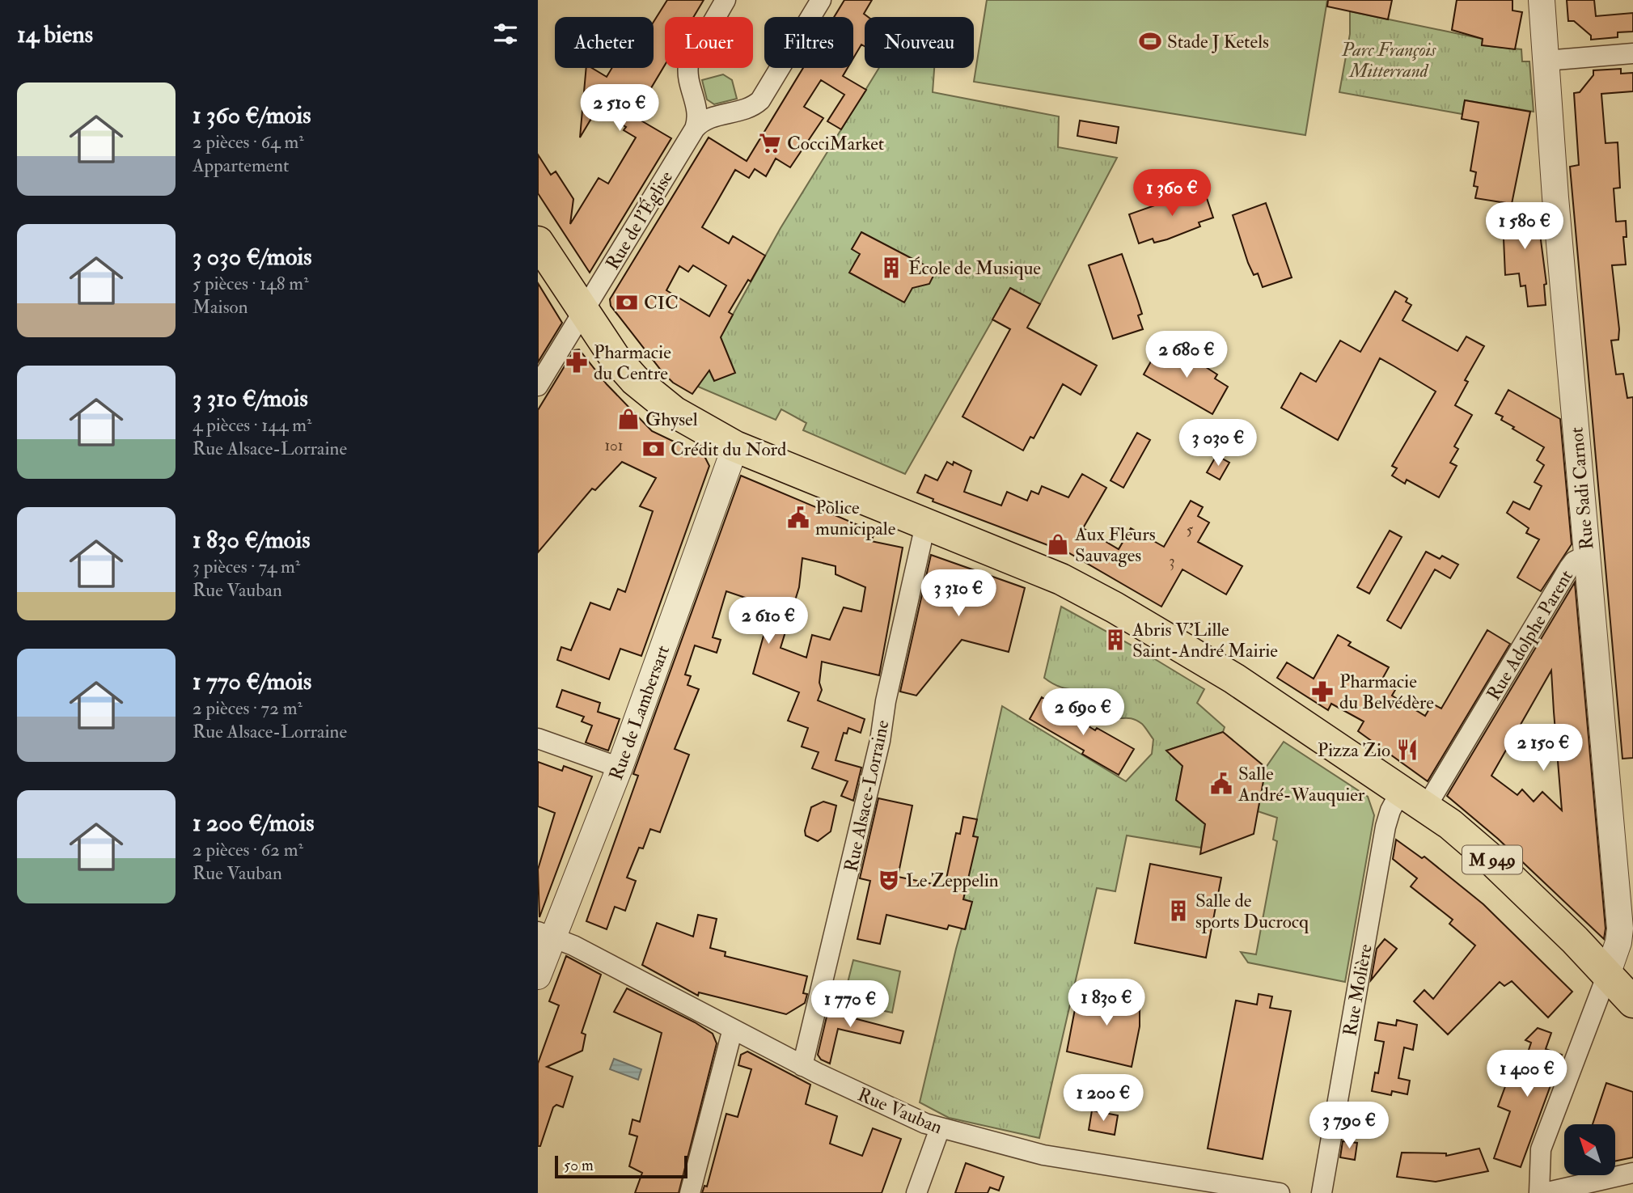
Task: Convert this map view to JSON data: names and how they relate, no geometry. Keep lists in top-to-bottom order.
{
  "streets": {
    "main road": ["M 949"],
    "street": [
      "Rue de l'Église",
      "Rue Sadi Carnot",
      "Rue Adolphe Parent",
      "Rue de Lambersart",
      "Rue Alsace-Lorraine",
      "Rue Molière",
      "Rue Vauban"
    ]
  },
  "crossings": [
    ["Rue de l'Église", "M 949"],
    ["Rue Sadi Carnot", "Rue Adolphe Parent"],
    ["Rue Sadi Carnot", "M 949"],
    ["Rue Adolphe Parent", "M 949"],
    ["Rue Adolphe Parent", "Rue Molière"],
    ["Rue de Lambersart", "M 949"],
    ["Rue de Lambersart", "Rue Vauban"],
    ["Rue Alsace-Lorraine", "M 949"],
    ["Rue Alsace-Lorraine", "Rue Vauban"],
    ["M 949", "Rue Molière"]
  ],
  "parks": ["Parc François Mitterrand"],
  "places": {
    "sports": ["Stade J Ketels"],
    "supermarket": ["CocciMarket"],
    "building": ["École de Musique", "Abris V'Lille Saint-André Mairie", "Salle de sports Ducrocq"],
    "bank": ["CIC", "Crédit du Nord"],
    "pharmacy": ["Pharmacie du Centre", "Pharmacie du Belvédère"],
    "shop": ["Ghysel", "Aux Fleurs Sauvages"],
    "public building": ["Police municipale", "Salle André-Wauquier"],
    "restaurant": ["Pizza Zio"],
    "theatre": ["Le Zeppelin"]
  },
  "house_numbers": ["101", "5", "3"],
  "scale_bar": "50 m",
  "north": "top left",
  "page": {
    "heading": "14 biens",
    "chip": [
      "Acheter",
      "Louer",
      "Filtres",
      "Nouveau"
    ],
    "list": [
      {
        "name": "1 360 €/mois",
        "note": "2 pièces · 64 m² · Appartement"
      },
      {
        "name": "3 030 €/mois",
        "note": "5 pièces · 148 m² · Maison"
      },
      {
        "name": "3 310 €/mois",
        "note": "4 pièces · 144 m² · Rue Alsace-Lorraine"
      },
      {
        "name": "1 830 €/mois",
        "note": "3 pièces · 74 m² · Rue Vauban"
      },
      {
        "name": "1 770 €/mois",
        "note": "2 pièces · 72 m² · Rue Alsace-Lorraine"
      },
      {
        "name": "1 200 €/mois",
        "note": "2 pièces · 62 m² · Rue Vauban"
      }
    ],
    "price": [
      "2 510 €",
      "1 360 €",
      "1 580 €",
      "2 680 €",
      "3 030 €",
      "3 310 €",
      "2 610 €",
      "2 690 €",
      "2 150 €",
      "1 830 €",
      "1 770 €",
      "1 400 €",
      "1 200 €",
      "3 790 €"
    ],
    "scale": "50 m"
  }
}
